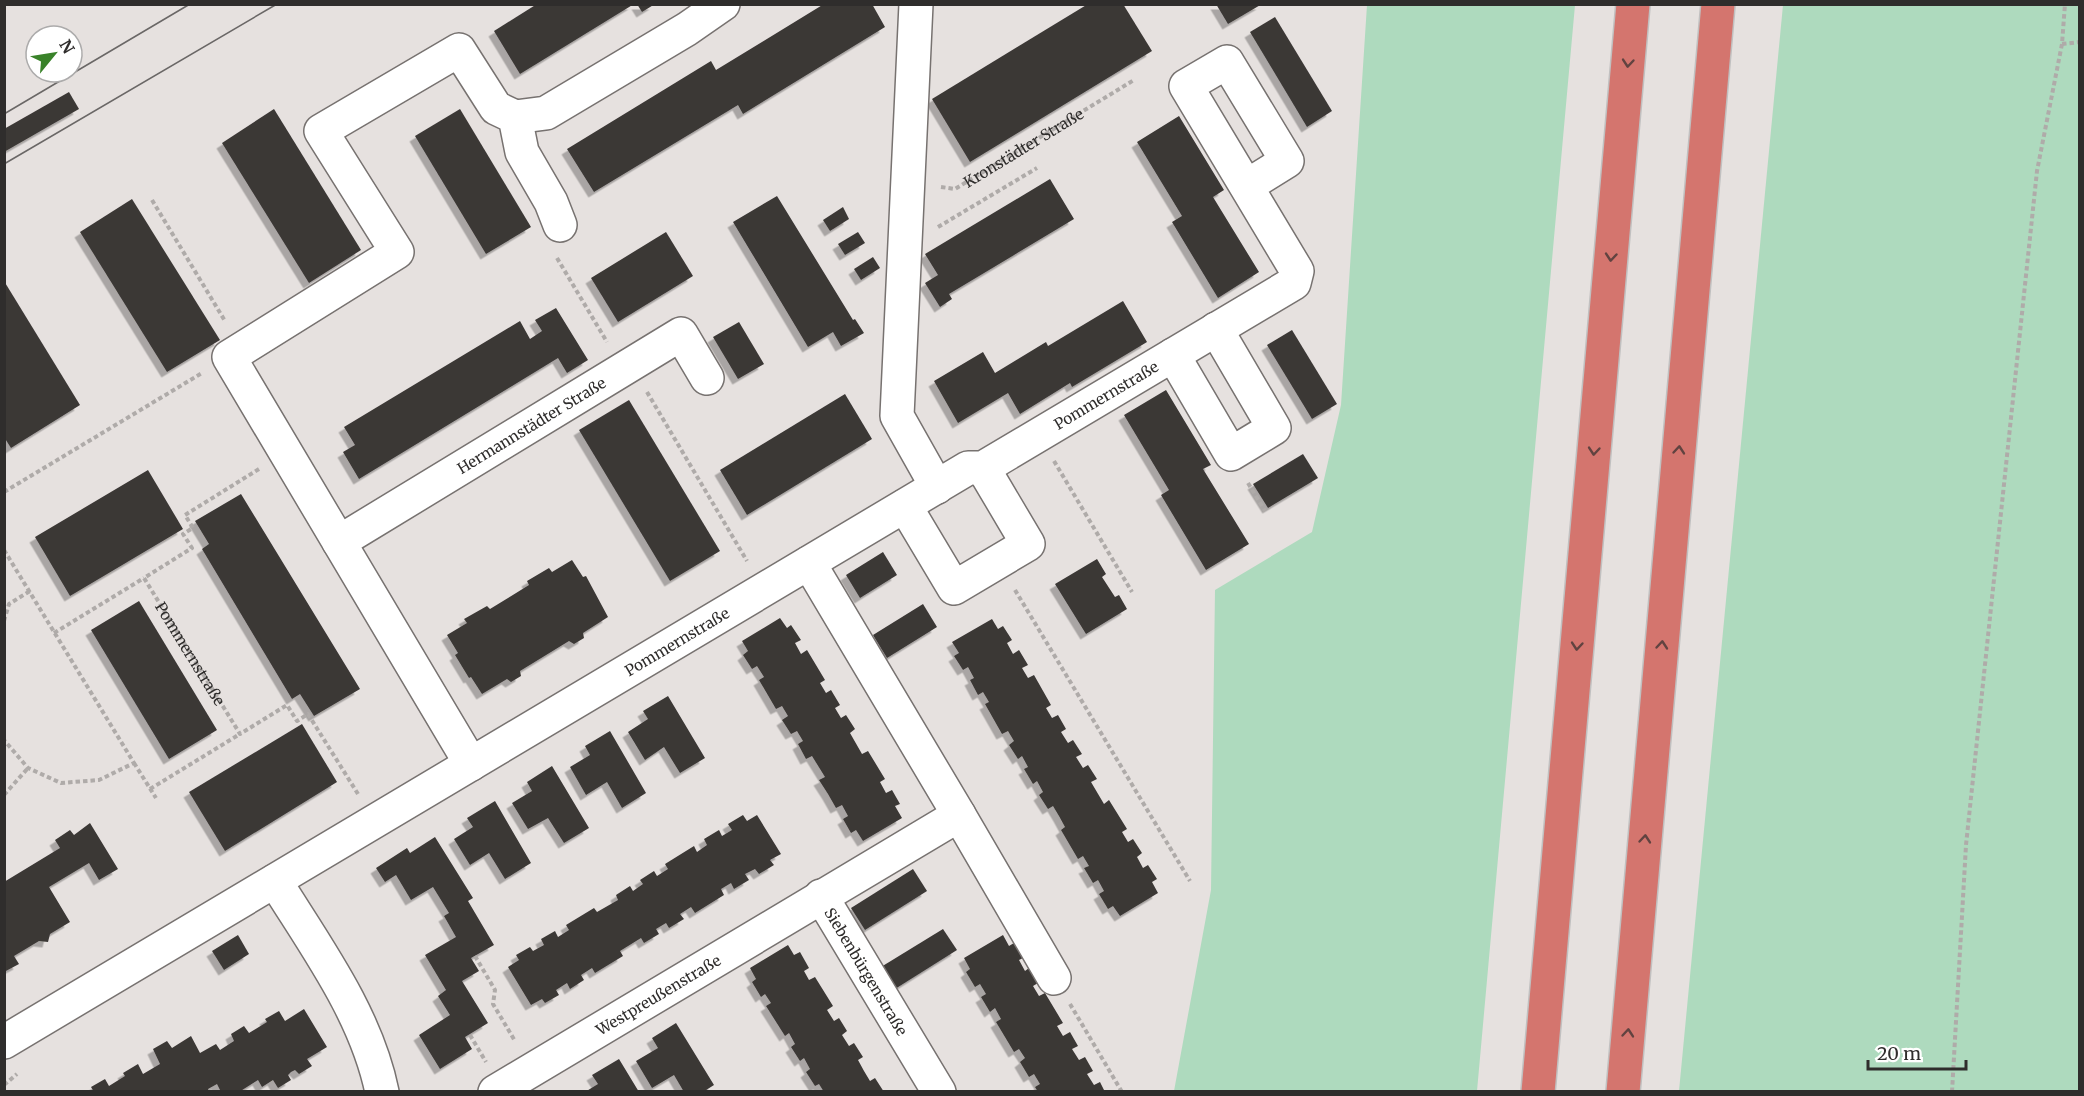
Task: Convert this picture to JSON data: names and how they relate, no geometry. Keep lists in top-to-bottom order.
{
  "streets": {
    "street": [
      "Pommernstraße",
      "Hermannstädter Straße",
      "Siebenbürgenstraße",
      "Westpreußenstraße"
    ],
    "path": ["Kronstädter Straße"]
  },
  "crossings": [
    ["Siebenbürgenstraße", "Westpreußenstraße"]
  ],
  "scale_bar": "20 m",
  "north": "top right"
}
